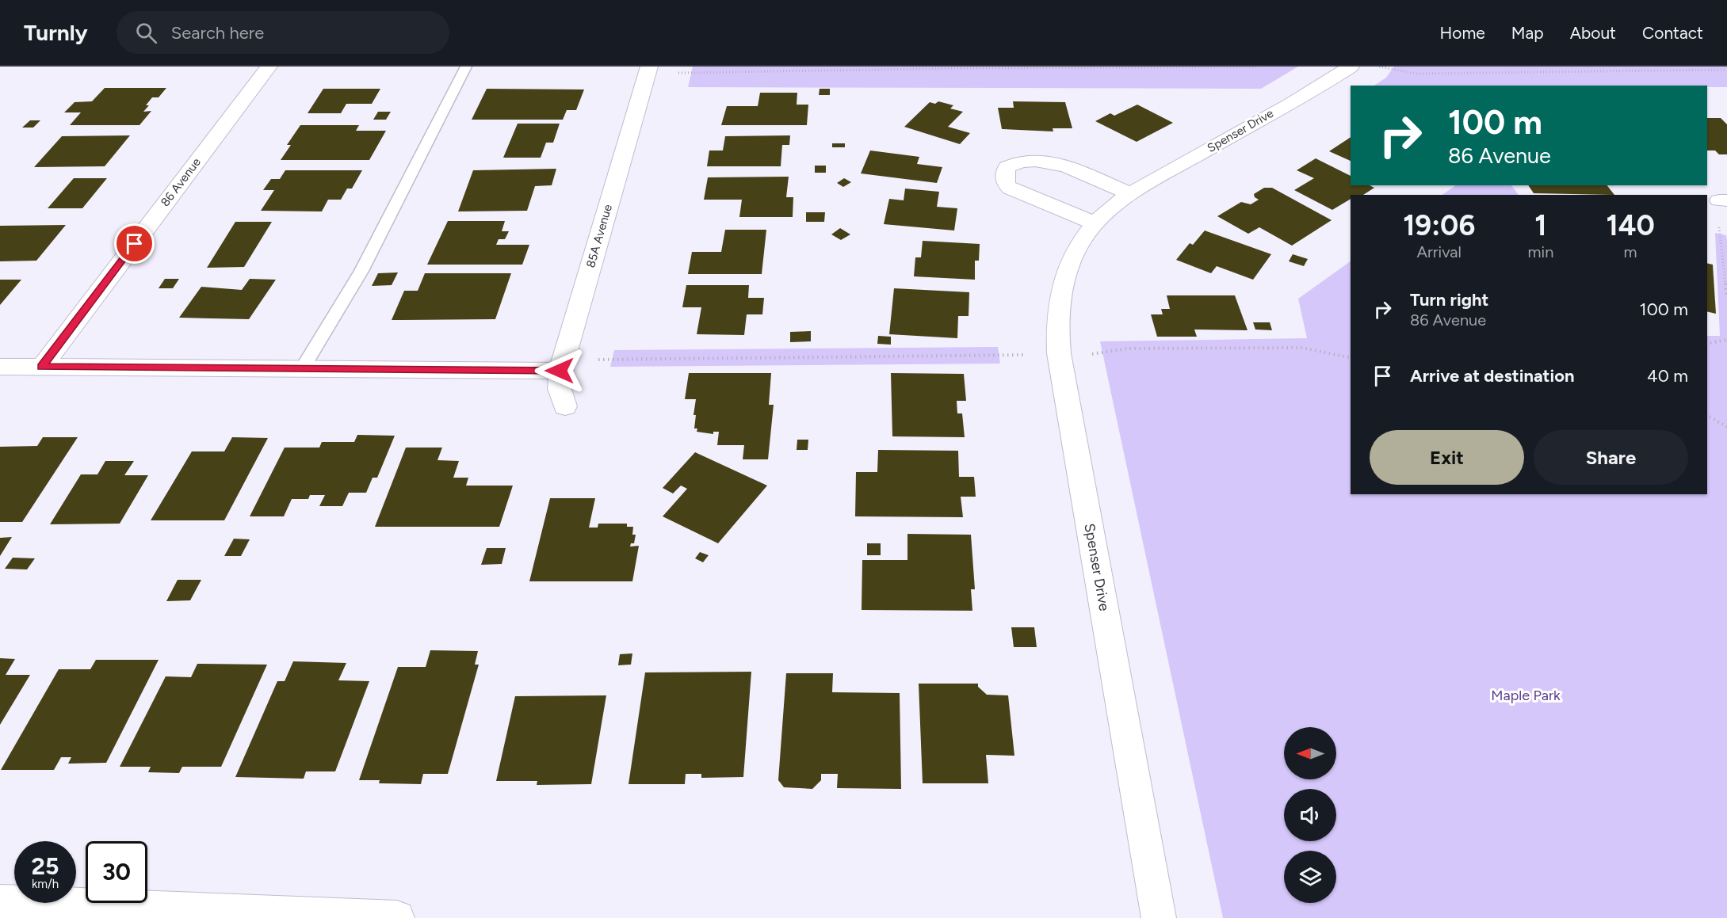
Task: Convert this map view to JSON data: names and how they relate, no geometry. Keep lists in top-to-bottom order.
{
  "streets": {
    "street": ["Spenser Drive", "86 Avenue", "85A Avenue"]
  },
  "parks": ["Maple Park"],
  "north": "left",
  "page": {
    "header": "Turnly",
    "search": "Search here",
    "nav": [
      "Home",
      "Map",
      "About",
      "Contact"
    ],
    "turn": ["100 m", "86 Avenue"],
    "eta": [
      "19:06",
      "Arrival",
      "1",
      "min",
      "140",
      "m"
    ],
    "list": [
      {
        "name": "Turn right",
        "note": "86 Avenue",
        "value": "100 m"
      },
      {
        "name": "Arrive at destination",
        "value": "40 m"
      }
    ],
    "buttons": ["Exit", "Share"],
    "speed": "25 km/h",
    "limit": "30"
  }
}
